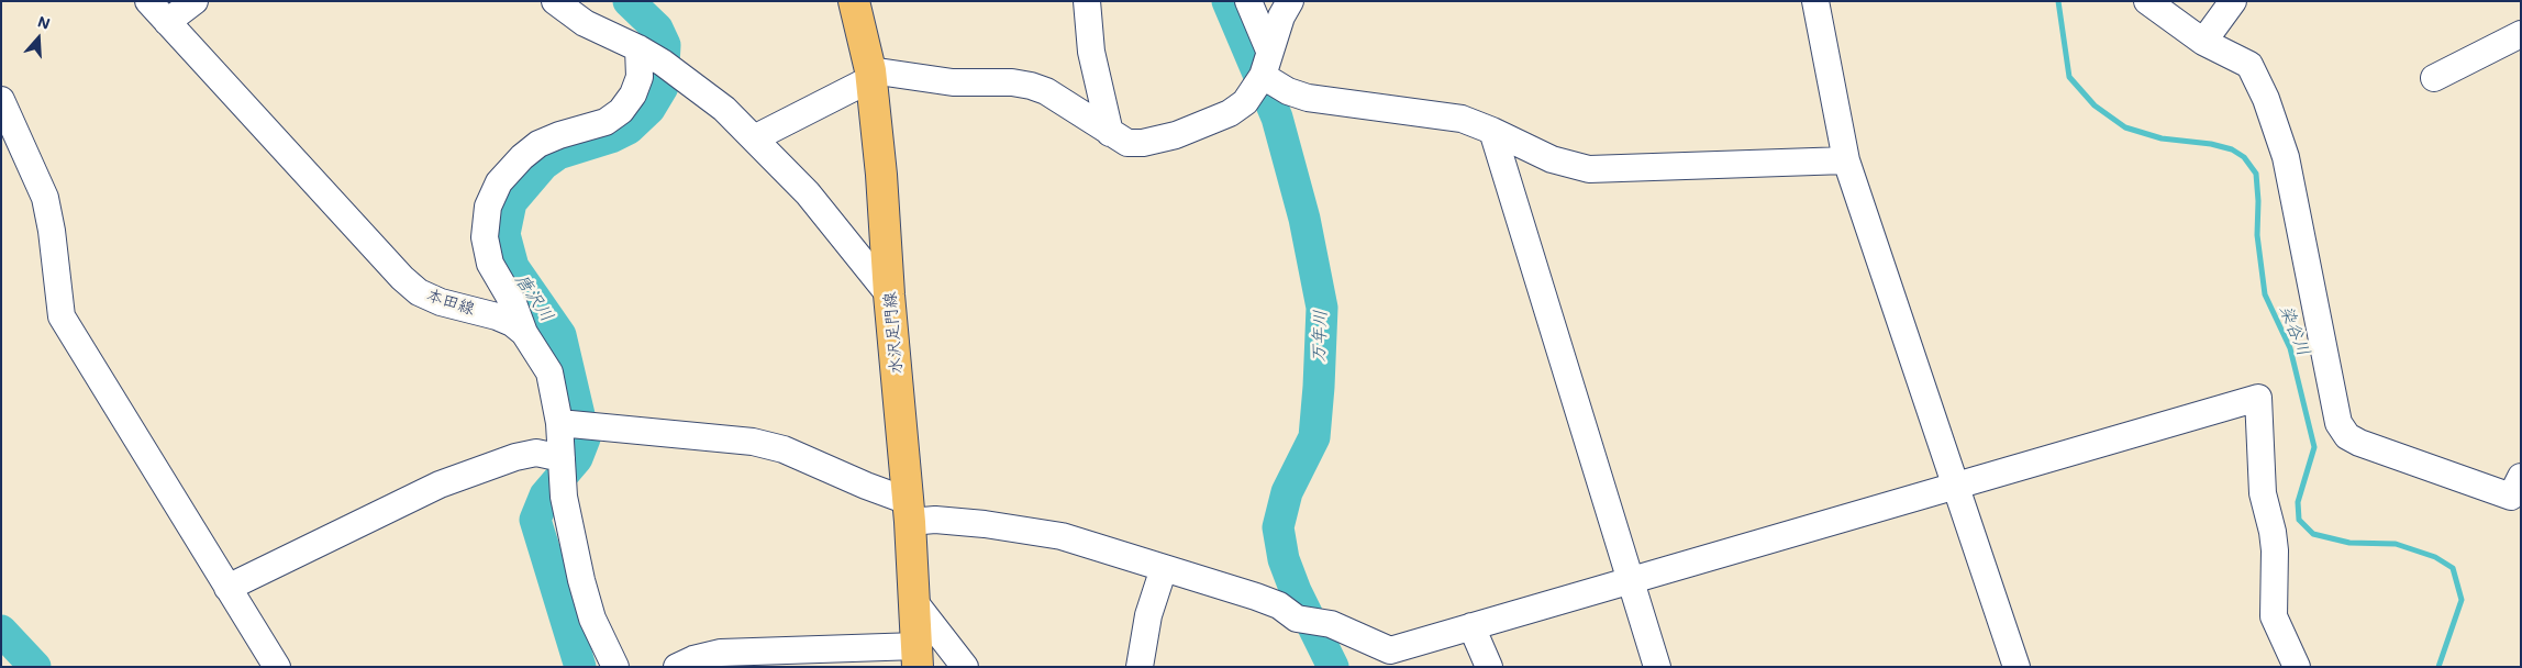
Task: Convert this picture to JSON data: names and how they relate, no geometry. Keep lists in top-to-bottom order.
{
  "streets": {
    "main road": ["水沢足門線"],
    "street": ["本田線"]
  },
  "water": ["唐沢川", "染谷川", "万年川"],
  "north": "top"
}
